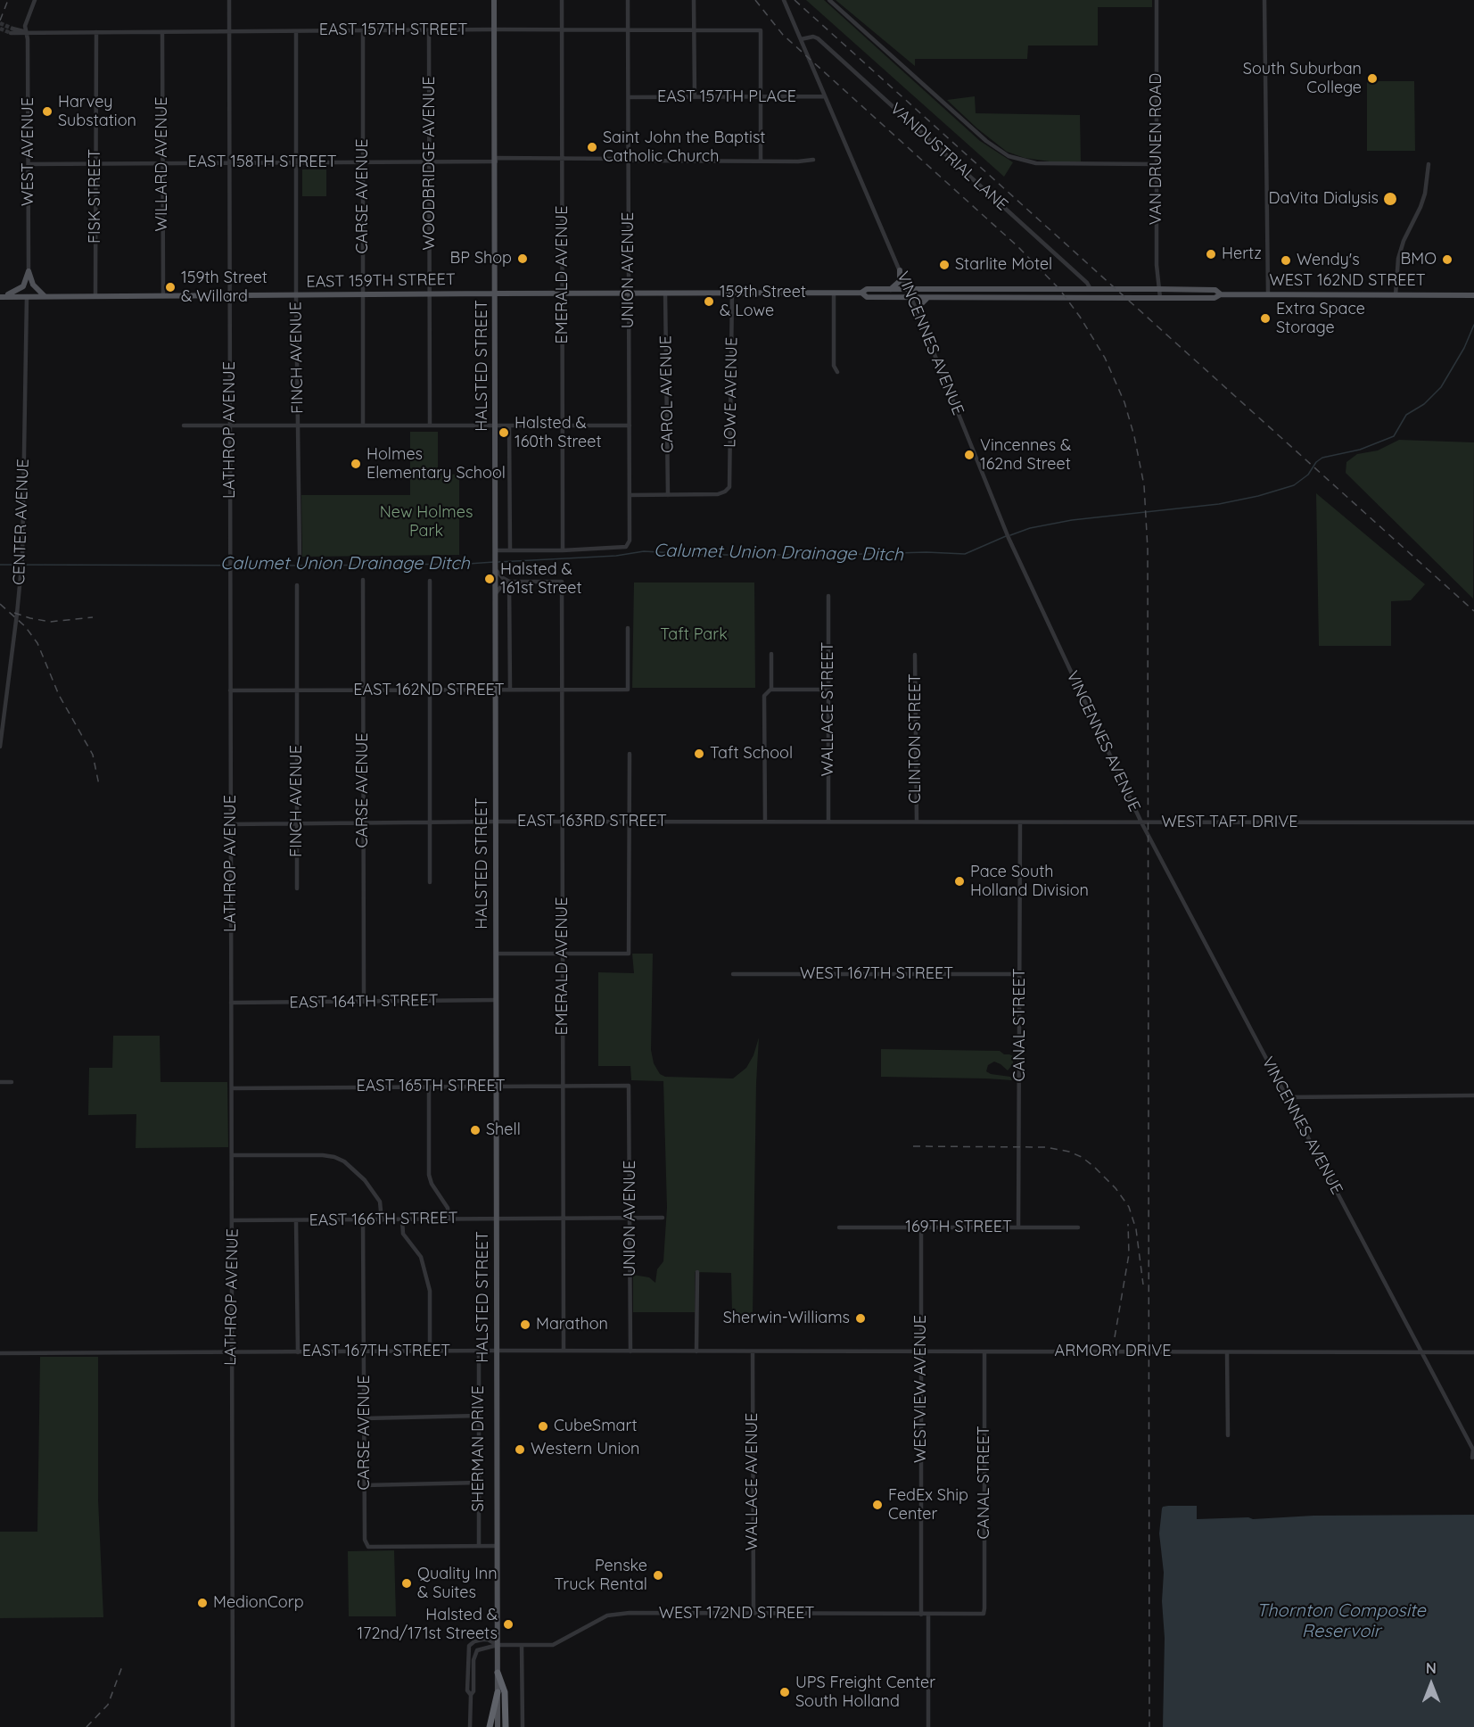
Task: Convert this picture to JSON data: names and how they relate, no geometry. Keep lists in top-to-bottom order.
{
  "streets": {
    "main road": ["EAST 159TH STREET", "WEST 162ND STREET", "HALSTED STREET"],
    "street": [
      "EAST 157TH STREET",
      "EAST 157TH PLACE",
      "VAN DRUNEN ROAD",
      "WEST AVENUE",
      "VANDUSTRIAL LANE",
      "EAST 158TH STREET",
      "WOODBRIDGE AVENUE",
      "WILLARD AVENUE",
      "FISK STREET",
      "CARSE AVENUE",
      "UNION AVENUE",
      "EMERALD AVENUE",
      "VINCENNES AVENUE",
      "FINCH AVENUE",
      "LOWE AVENUE",
      "CAROL AVENUE",
      "LATHROP AVENUE",
      "CENTER AVENUE",
      "EAST 162ND STREET",
      "WALLACE STREET",
      "CLINTON STREET",
      "EAST 163RD STREET",
      "WEST TAFT DRIVE",
      "WEST 167TH STREET",
      "EAST 164TH STREET",
      "CANAL STREET",
      "EAST 165TH STREET",
      "EAST 166TH STREET",
      "169TH STREET",
      "EAST 167TH STREET",
      "ARMORY DRIVE",
      "WESTVIEW AVENUE",
      "SHERMAN DRIVE",
      "WALLACE AVENUE",
      "WEST 172ND STREET"
    ]
  },
  "crossings": [
    ["EAST 157TH STREET", "EAST 157TH PLACE"],
    ["EAST 157TH STREET", "WEST AVENUE"],
    ["EAST 157TH STREET", "WOODBRIDGE AVENUE"],
    ["EAST 157TH STREET", "WILLARD AVENUE"],
    ["EAST 157TH STREET", "FISK STREET"],
    ["EAST 157TH STREET", "CARSE AVENUE"],
    ["EAST 157TH STREET", "UNION AVENUE"],
    ["EAST 157TH STREET", "EMERALD AVENUE"],
    ["EAST 157TH STREET", "FINCH AVENUE"],
    ["EAST 157TH STREET", "HALSTED STREET"],
    ["EAST 157TH STREET", "LATHROP AVENUE"],
    ["EAST 157TH PLACE", "UNION AVENUE"],
    ["EAST 157TH PLACE", "VINCENNES AVENUE"],
    ["VAN DRUNEN ROAD", "WEST 162ND STREET"],
    ["WEST AVENUE", "EAST 158TH STREET"],
    ["VANDUSTRIAL LANE", "WEST 162ND STREET"],
    ["VANDUSTRIAL LANE", "VINCENNES AVENUE"],
    ["EAST 158TH STREET", "WOODBRIDGE AVENUE"],
    ["EAST 158TH STREET", "WILLARD AVENUE"],
    ["EAST 158TH STREET", "FISK STREET"],
    ["EAST 158TH STREET", "CARSE AVENUE"],
    ["EAST 158TH STREET", "UNION AVENUE"],
    ["EAST 158TH STREET", "EMERALD AVENUE"],
    ["EAST 158TH STREET", "FINCH AVENUE"],
    ["EAST 158TH STREET", "HALSTED STREET"],
    ["EAST 158TH STREET", "LATHROP AVENUE"],
    ["WOODBRIDGE AVENUE", "EAST 159TH STREET"],
    ["WILLARD AVENUE", "EAST 159TH STREET"],
    ["FISK STREET", "EAST 159TH STREET"],
    ["CARSE AVENUE", "EAST 159TH STREET"],
    ["CARSE AVENUE", "EAST 162ND STREET"],
    ["CARSE AVENUE", "EAST 163RD STREET"],
    ["CARSE AVENUE", "EAST 164TH STREET"],
    ["CARSE AVENUE", "EAST 166TH STREET"],
    ["CARSE AVENUE", "EAST 167TH STREET"],
    ["CARSE AVENUE", "SHERMAN DRIVE"],
    ["UNION AVENUE", "EMERALD AVENUE"],
    ["UNION AVENUE", "EAST 159TH STREET"],
    ["UNION AVENUE", "EAST 165TH STREET"],
    ["UNION AVENUE", "EAST 166TH STREET"],
    ["UNION AVENUE", "EAST 167TH STREET"],
    ["EMERALD AVENUE", "EAST 159TH STREET"],
    ["EMERALD AVENUE", "EAST 162ND STREET"],
    ["EMERALD AVENUE", "EAST 163RD STREET"],
    ["EMERALD AVENUE", "EAST 165TH STREET"],
    ["EMERALD AVENUE", "EAST 166TH STREET"],
    ["EMERALD AVENUE", "EAST 167TH STREET"],
    ["EAST 159TH STREET", "WEST 162ND STREET"],
    ["EAST 159TH STREET", "FINCH AVENUE"],
    ["EAST 159TH STREET", "HALSTED STREET"],
    ["EAST 159TH STREET", "LOWE AVENUE"],
    ["EAST 159TH STREET", "CAROL AVENUE"],
    ["EAST 159TH STREET", "LATHROP AVENUE"],
    ["EAST 159TH STREET", "CENTER AVENUE"],
    ["WEST 162ND STREET", "VINCENNES AVENUE"],
    ["VINCENNES AVENUE", "WEST TAFT DRIVE"],
    ["VINCENNES AVENUE", "ARMORY DRIVE"],
    ["FINCH AVENUE", "EAST 162ND STREET"],
    ["FINCH AVENUE", "EAST 163RD STREET"],
    ["HALSTED STREET", "EAST 162ND STREET"],
    ["HALSTED STREET", "EAST 163RD STREET"],
    ["HALSTED STREET", "EAST 164TH STREET"],
    ["HALSTED STREET", "EAST 165TH STREET"],
    ["HALSTED STREET", "EAST 166TH STREET"],
    ["HALSTED STREET", "EAST 167TH STREET"],
    ["HALSTED STREET", "WEST 172ND STREET"],
    ["LOWE AVENUE", "CAROL AVENUE"],
    ["LATHROP AVENUE", "EAST 162ND STREET"],
    ["LATHROP AVENUE", "EAST 163RD STREET"],
    ["LATHROP AVENUE", "EAST 164TH STREET"],
    ["LATHROP AVENUE", "EAST 165TH STREET"],
    ["LATHROP AVENUE", "EAST 166TH STREET"],
    ["LATHROP AVENUE", "EAST 167TH STREET"],
    ["WALLACE STREET", "EAST 163RD STREET"],
    ["CLINTON STREET", "EAST 163RD STREET"],
    ["EAST 163RD STREET", "WEST TAFT DRIVE"],
    ["WEST TAFT DRIVE", "CANAL STREET"],
    ["WEST 167TH STREET", "CANAL STREET"],
    ["CANAL STREET", "169TH STREET"],
    ["CANAL STREET", "ARMORY DRIVE"],
    ["CANAL STREET", "WEST 172ND STREET"],
    ["169TH STREET", "WESTVIEW AVENUE"],
    ["EAST 167TH STREET", "ARMORY DRIVE"],
    ["EAST 167TH STREET", "SHERMAN DRIVE"],
    ["EAST 167TH STREET", "WALLACE AVENUE"],
    ["ARMORY DRIVE", "WESTVIEW AVENUE"],
    ["ARMORY DRIVE", "WALLACE AVENUE"],
    ["WESTVIEW AVENUE", "WEST 172ND STREET"],
    ["WALLACE AVENUE", "WEST 172ND STREET"]
  ],
  "water": ["Calumet Union Drainage Ditch", "Thornton Composite Reservoir"],
  "parks": ["New Holmes Park", "Taft Park"],
  "places": [
    "South Suburban College",
    "Harvey Substation",
    "Saint John the Baptist Catholic Church",
    "DaVita Dialysis",
    "Hertz",
    "BP Shop",
    "BMO",
    "Wendy's",
    "Starlite Motel",
    "159th Street & Willard",
    "159th Street & Lowe",
    "Extra Space Storage",
    "Halsted & 160th Street",
    "Vincennes & 162nd Street",
    "Holmes Elementary School",
    "Halsted & 161st Street",
    "Taft School",
    "Pace South Holland Division",
    "Shell",
    "Sherwin-Williams",
    "Marathon",
    "CubeSmart",
    "Western Union",
    "FedEx Ship Center",
    "Penske Truck Rental",
    "Quality Inn & Suites",
    "MedionCorp",
    "Halsted & 172nd/171st Streets",
    "UPS Freight Center South Holland"
  ],
  "north": "top"
}
